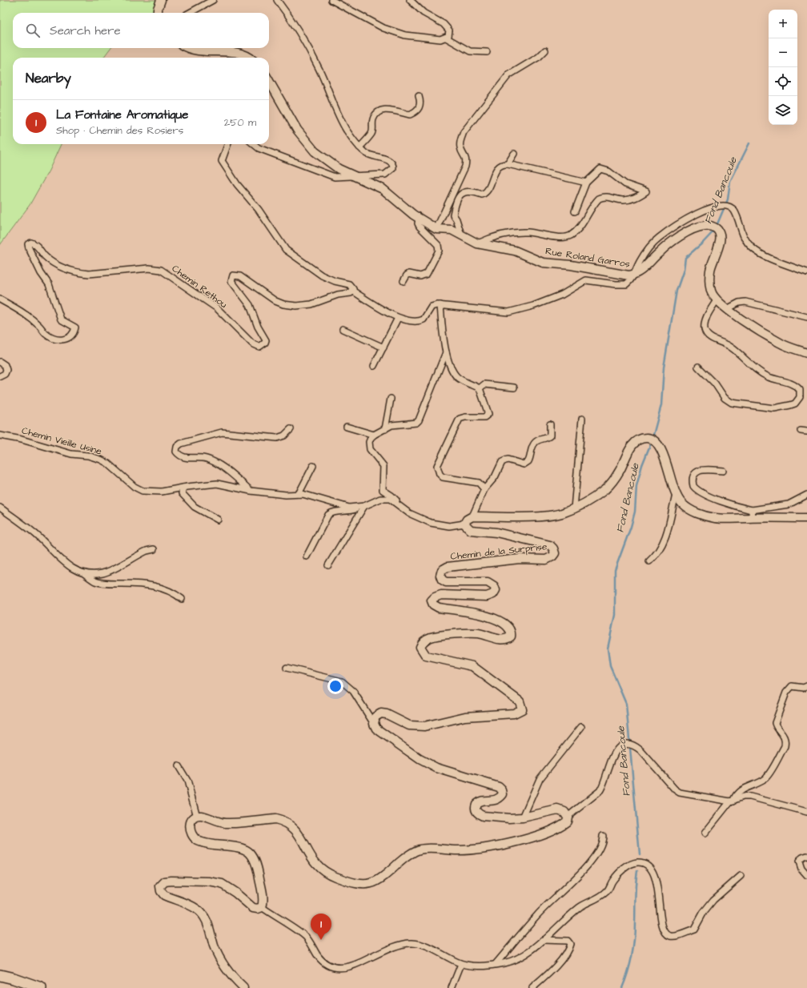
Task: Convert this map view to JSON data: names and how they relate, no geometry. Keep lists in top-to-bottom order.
{
  "streets": {
    "main road": ["Rue Roland Garros", "Chemin de la Surprise"],
    "street": ["Chemin Rethou", "Chemin Vieille Usine"]
  },
  "water": ["Fond Bancoule"],
  "page": {
    "map_buttons": ["+", "−"],
    "search": "Search here",
    "heading": "Nearby",
    "list": [
      {
        "mark": "1",
        "name": "La Fontaine Aromatique",
        "note": "Shop · Chemin des Rosiers",
        "value": "250 m"
      }
    ],
    "pins": "1"
  }
}
